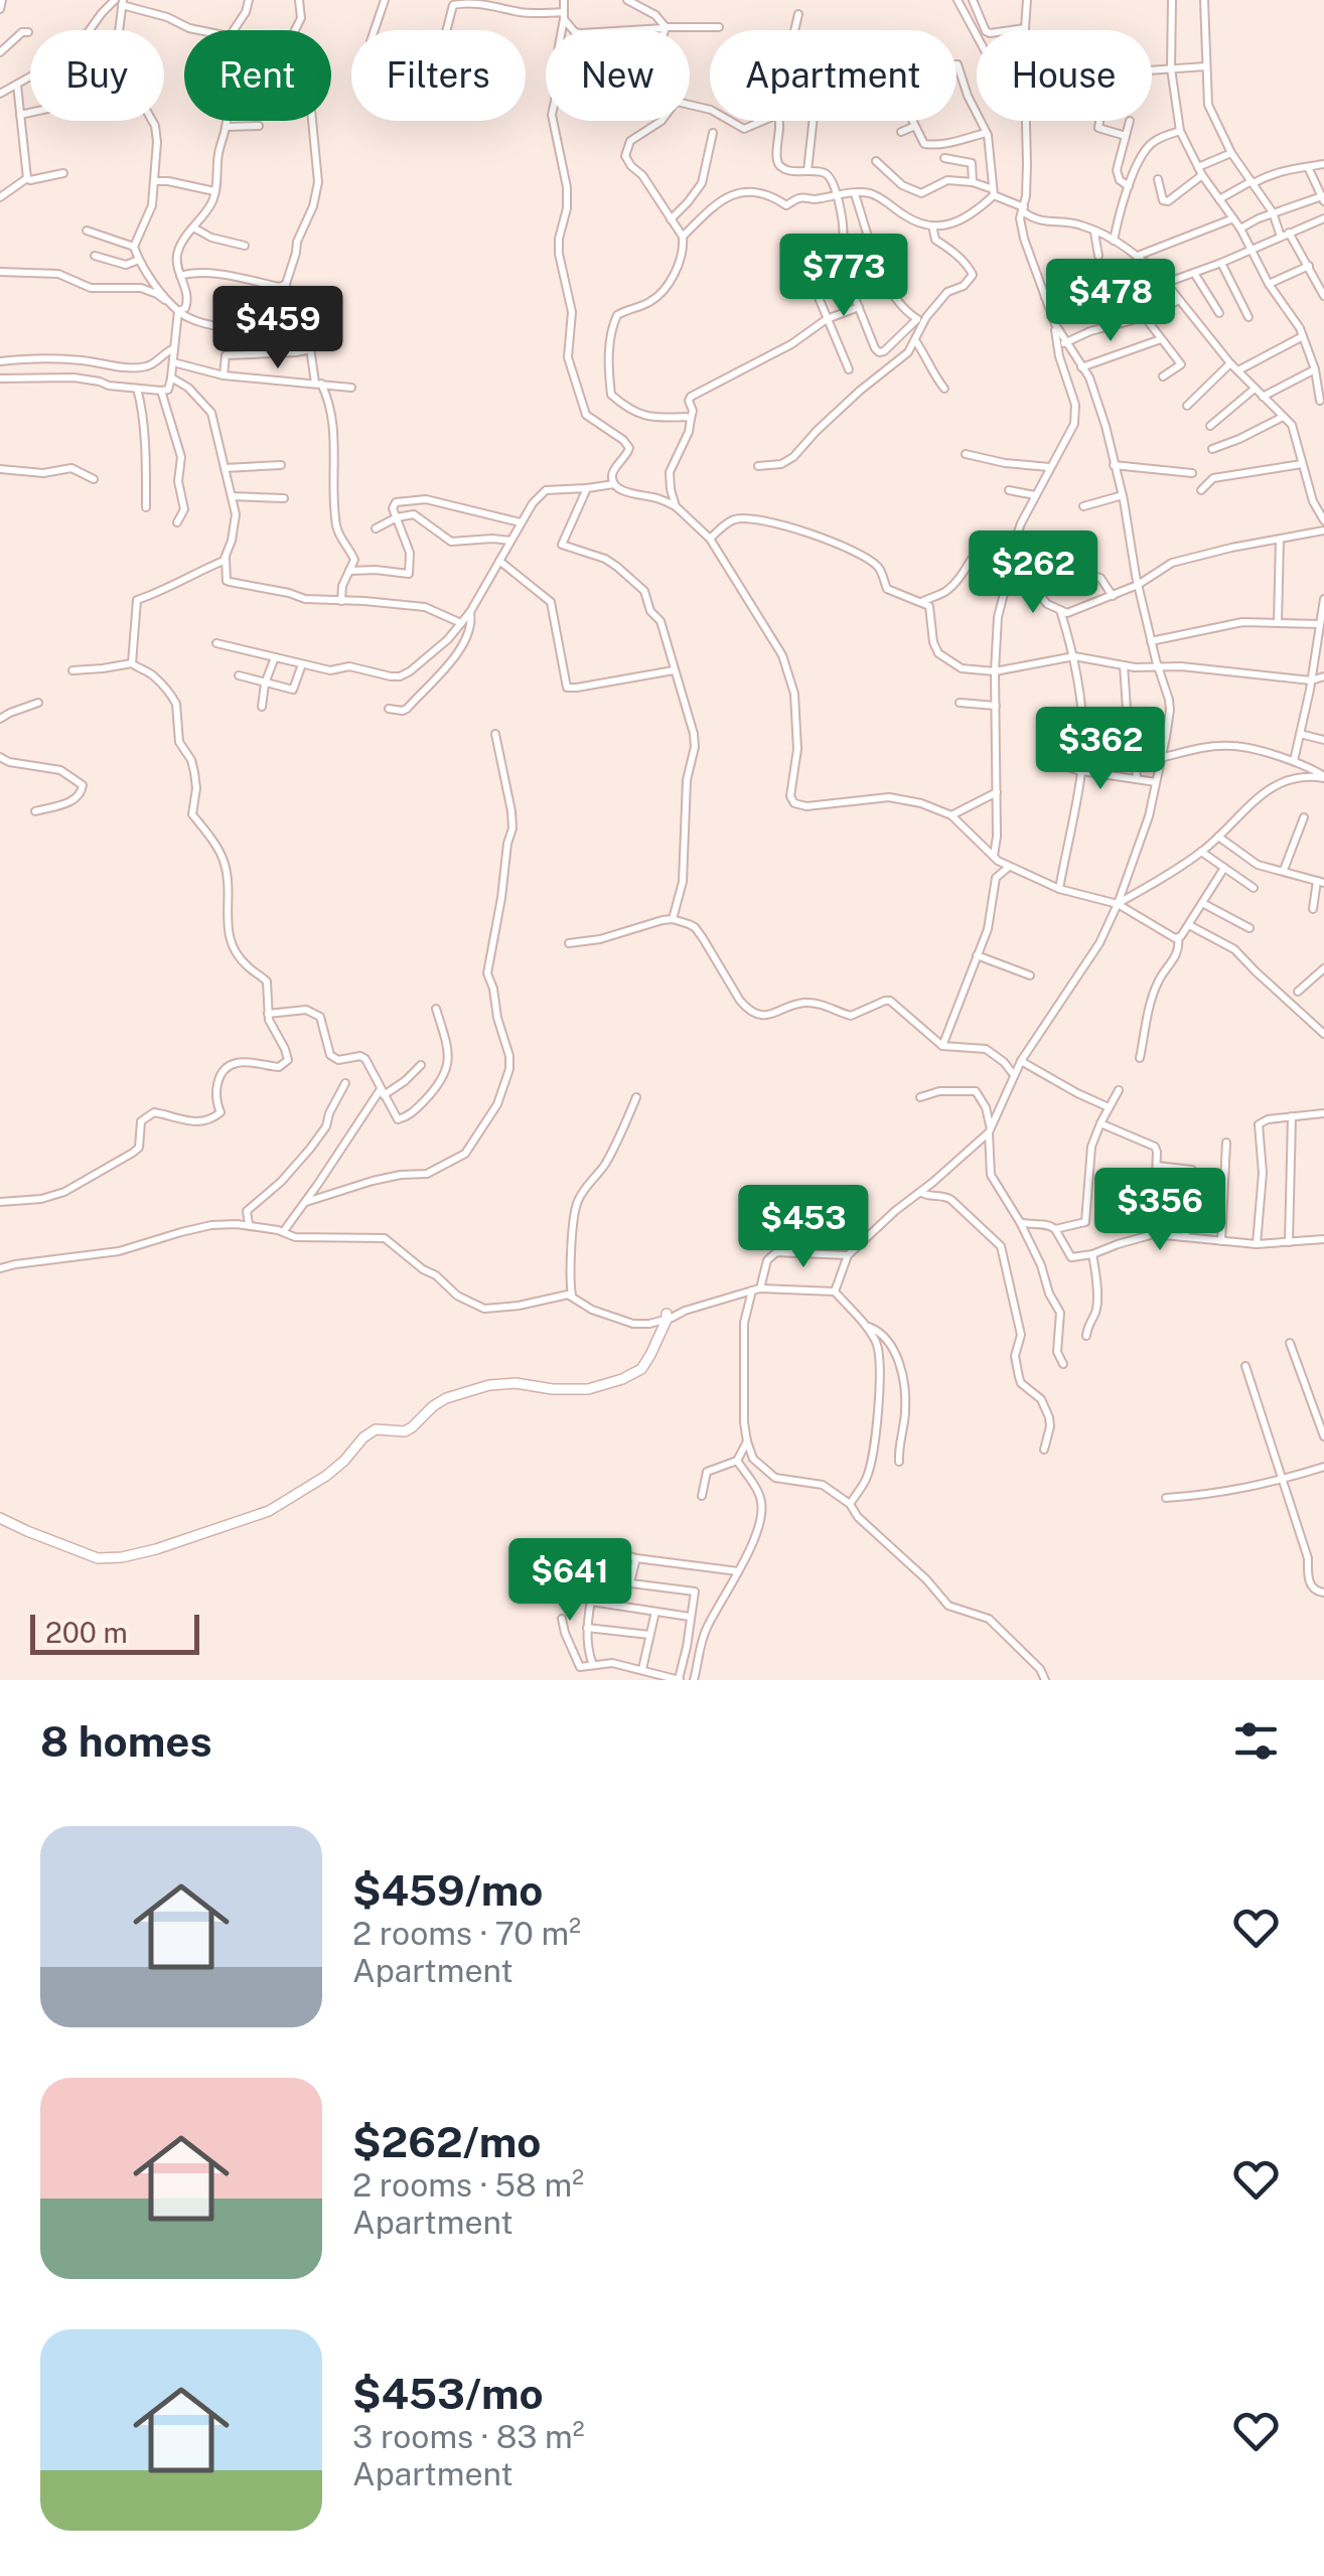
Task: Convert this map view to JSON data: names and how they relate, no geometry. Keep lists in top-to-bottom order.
{
  "scale_bar": "200 m",
  "page": {
    "chip": [
      "Buy",
      "Rent",
      "Filters",
      "New",
      "Apartment",
      "House"
    ],
    "price": [
      "$773",
      "$478",
      "$459",
      "$262",
      "$362",
      "$356",
      "$453",
      "$641"
    ],
    "scale": "200 m",
    "heading": "8 homes",
    "list": [
      {
        "name": "$459/mo",
        "note": "2 rooms · 70 m² · Apartment"
      },
      {
        "name": "$262/mo",
        "note": "2 rooms · 58 m² · Apartment"
      },
      {
        "name": "$453/mo",
        "note": "3 rooms · 83 m² · Apartment"
      }
    ]
  }
}
